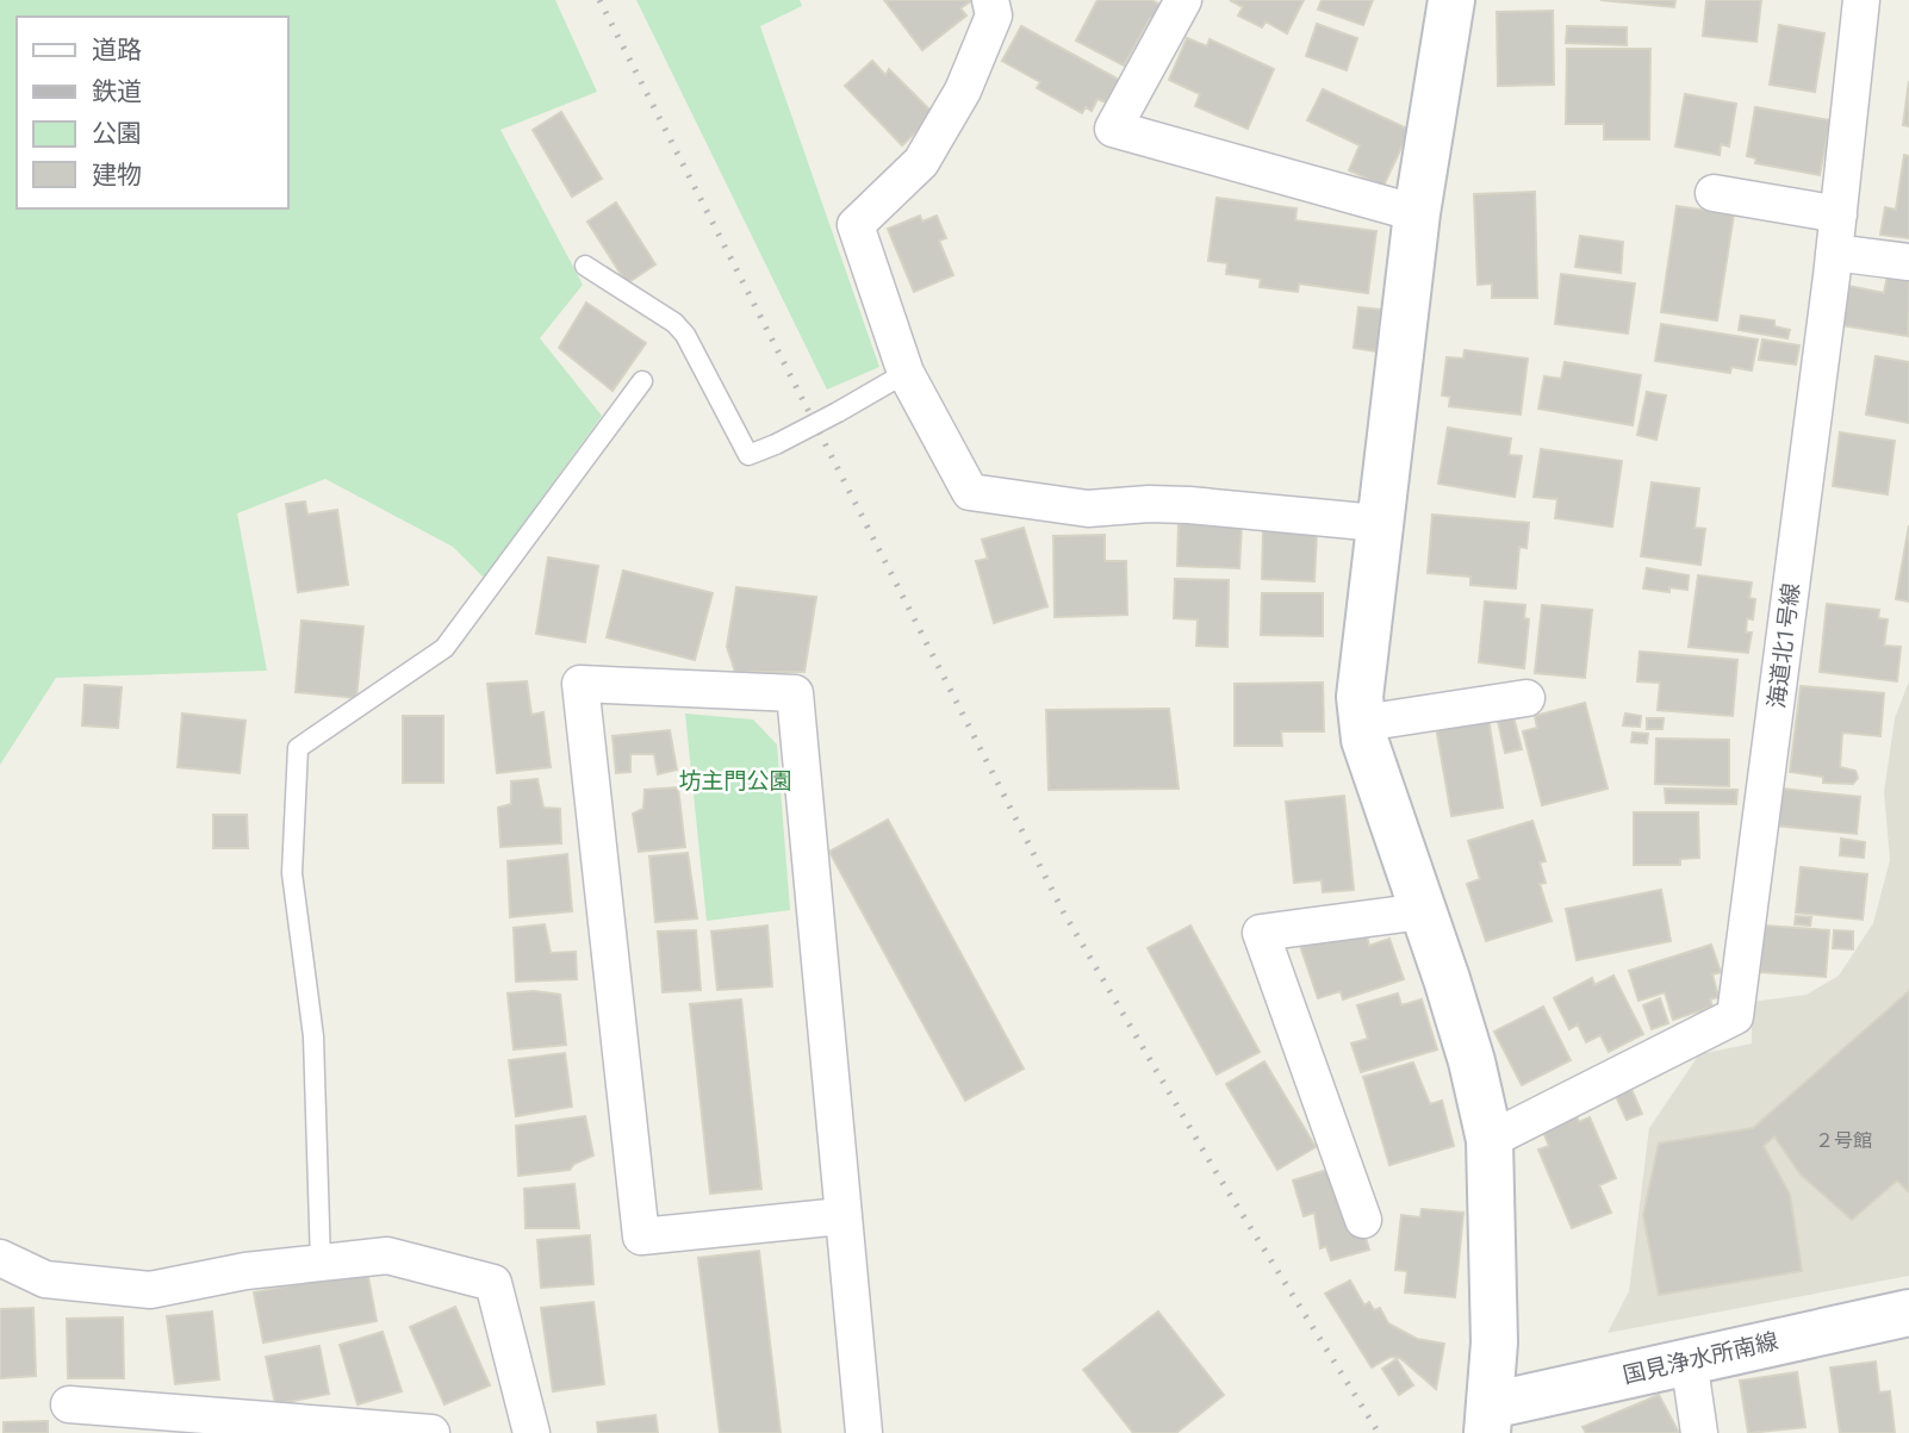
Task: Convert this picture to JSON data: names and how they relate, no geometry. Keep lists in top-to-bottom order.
{
  "streets": {
    "street": ["海道北1号線", "国見浄水所南線"]
  },
  "parks": ["坊主門公園"],
  "house_numbers": ["２号館"],
  "legend": [
    "道路",
    "鉄道",
    "公園",
    "建物"
  ]
}
